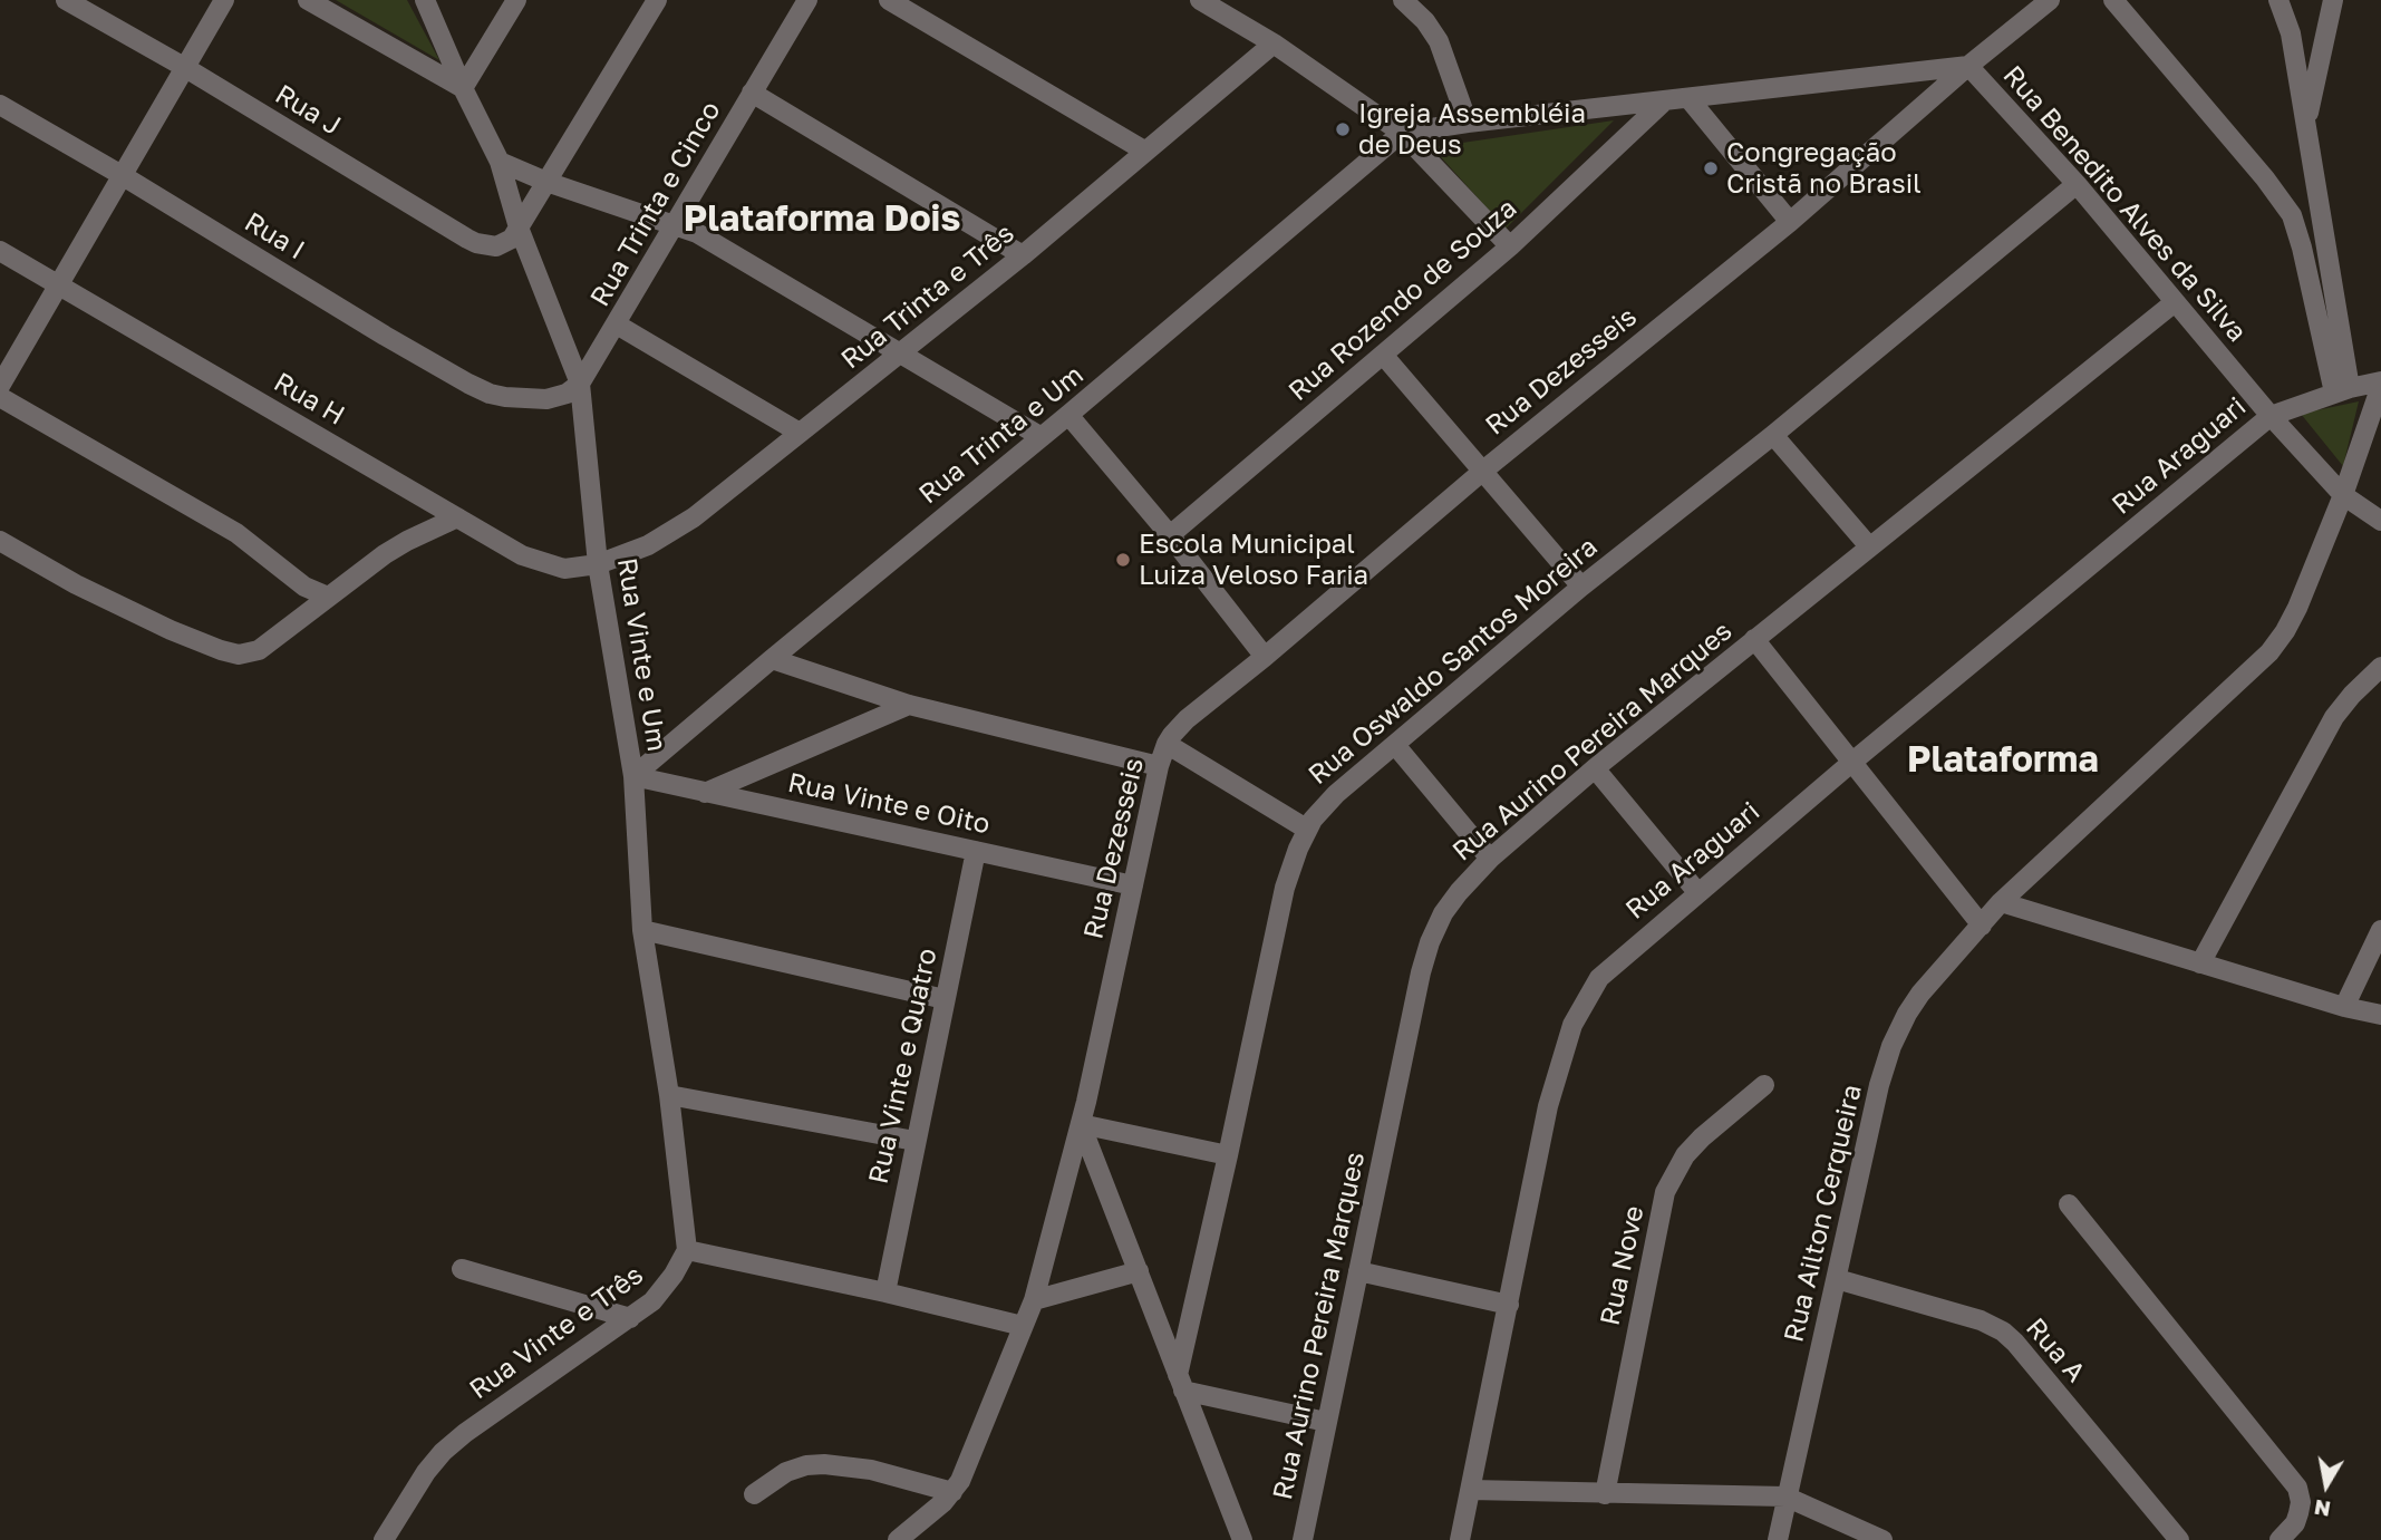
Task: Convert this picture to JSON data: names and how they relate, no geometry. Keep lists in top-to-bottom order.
{
  "streets": {
    "street": [
      "Rua J",
      "Rua Trinta e Cinco",
      "Rua Benedito Alves da Silva",
      "Rua I",
      "Rua Trinta e Três",
      "Rua Rozendo de Souza",
      "Rua Dezesseis",
      "Rua H",
      "Rua Trinta e Um",
      "Rua Araguari",
      "Rua Vinte e Um",
      "Rua Oswaldo Santos Moreira",
      "Rua Aurino Pereira Marques",
      "Rua Vinte e Oito",
      "Rua Vinte e Quatro",
      "Rua Ailton Cerqueira",
      "Rua Nove",
      "Rua Vinte e Três",
      "Rua A"
    ]
  },
  "crossings": [
    ["Rua J", "Rua Vinte e Um"],
    ["Rua Trinta e Cinco", "Rua I"],
    ["Rua Trinta e Cinco", "Rua Vinte e Um"],
    ["Rua Benedito Alves da Silva", "Rua Rozendo de Souza"],
    ["Rua Benedito Alves da Silva", "Rua Dezesseis"],
    ["Rua Benedito Alves da Silva", "Rua Trinta e Um"],
    ["Rua Benedito Alves da Silva", "Rua Araguari"],
    ["Rua Benedito Alves da Silva", "Rua Oswaldo Santos Moreira"],
    ["Rua Benedito Alves da Silva", "Rua Aurino Pereira Marques"],
    ["Rua Benedito Alves da Silva", "Rua Ailton Cerqueira"],
    ["Rua I", "Rua Vinte e Um"],
    ["Rua Trinta e Três", "Rua H"],
    ["Rua Trinta e Três", "Rua Vinte e Um"],
    ["Rua Dezesseis", "Rua Vinte e Oito"],
    ["Rua H", "Rua Vinte e Um"],
    ["Rua Trinta e Um", "Rua Vinte e Um"],
    ["Rua Trinta e Um", "Rua Vinte e Oito"],
    ["Rua Araguari", "Rua Ailton Cerqueira"],
    ["Rua Vinte e Um", "Rua Vinte e Oito"],
    ["Rua Vinte e Um", "Rua Vinte e Três"],
    ["Rua Vinte e Oito", "Rua Vinte e Quatro"],
    ["Rua Ailton Cerqueira", "Rua A"]
  ],
  "districts": ["Plataforma Dois", "Plataforma"],
  "places": ["Igreja Assembléia de Deus", "Congregação Cristã no Brasil", "Escola Municipal Luiza Veloso Faria"],
  "north": "bottom"
}
